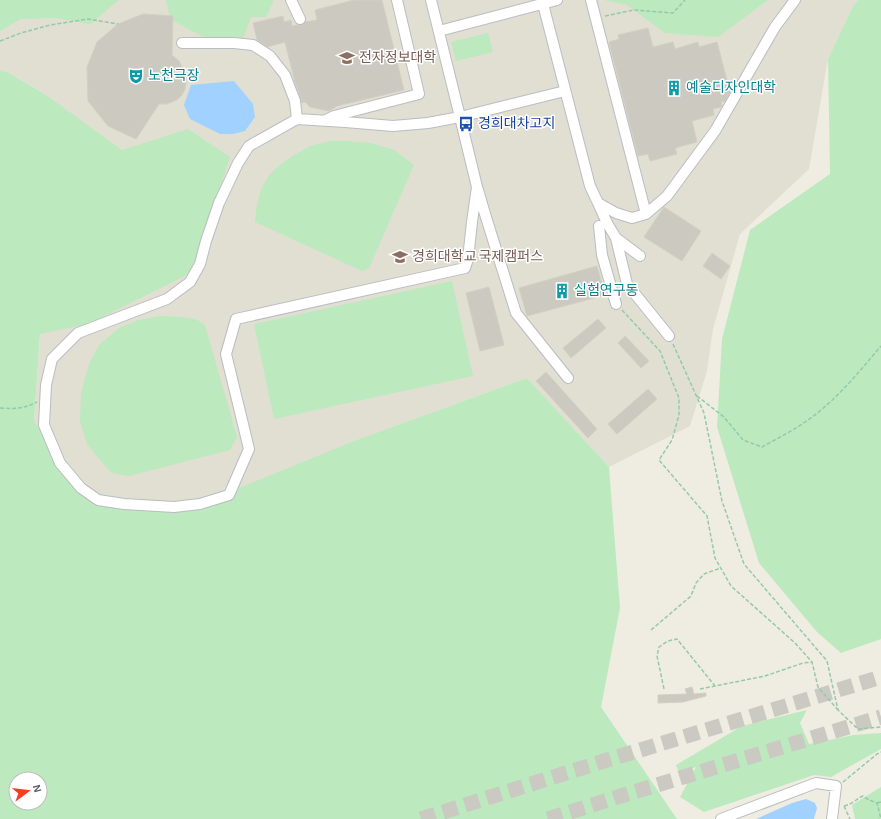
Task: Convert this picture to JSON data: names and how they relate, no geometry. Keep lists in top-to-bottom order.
{
  "places": {
    "school or university": ["전자정보대학", "경희대학교 국제캠퍼스"],
    "theatre": ["노천극장"],
    "building": ["예술디자인대학", "실험연구동"],
    "bus stop": ["경희대차고지"]
  },
  "north": "right"
}
